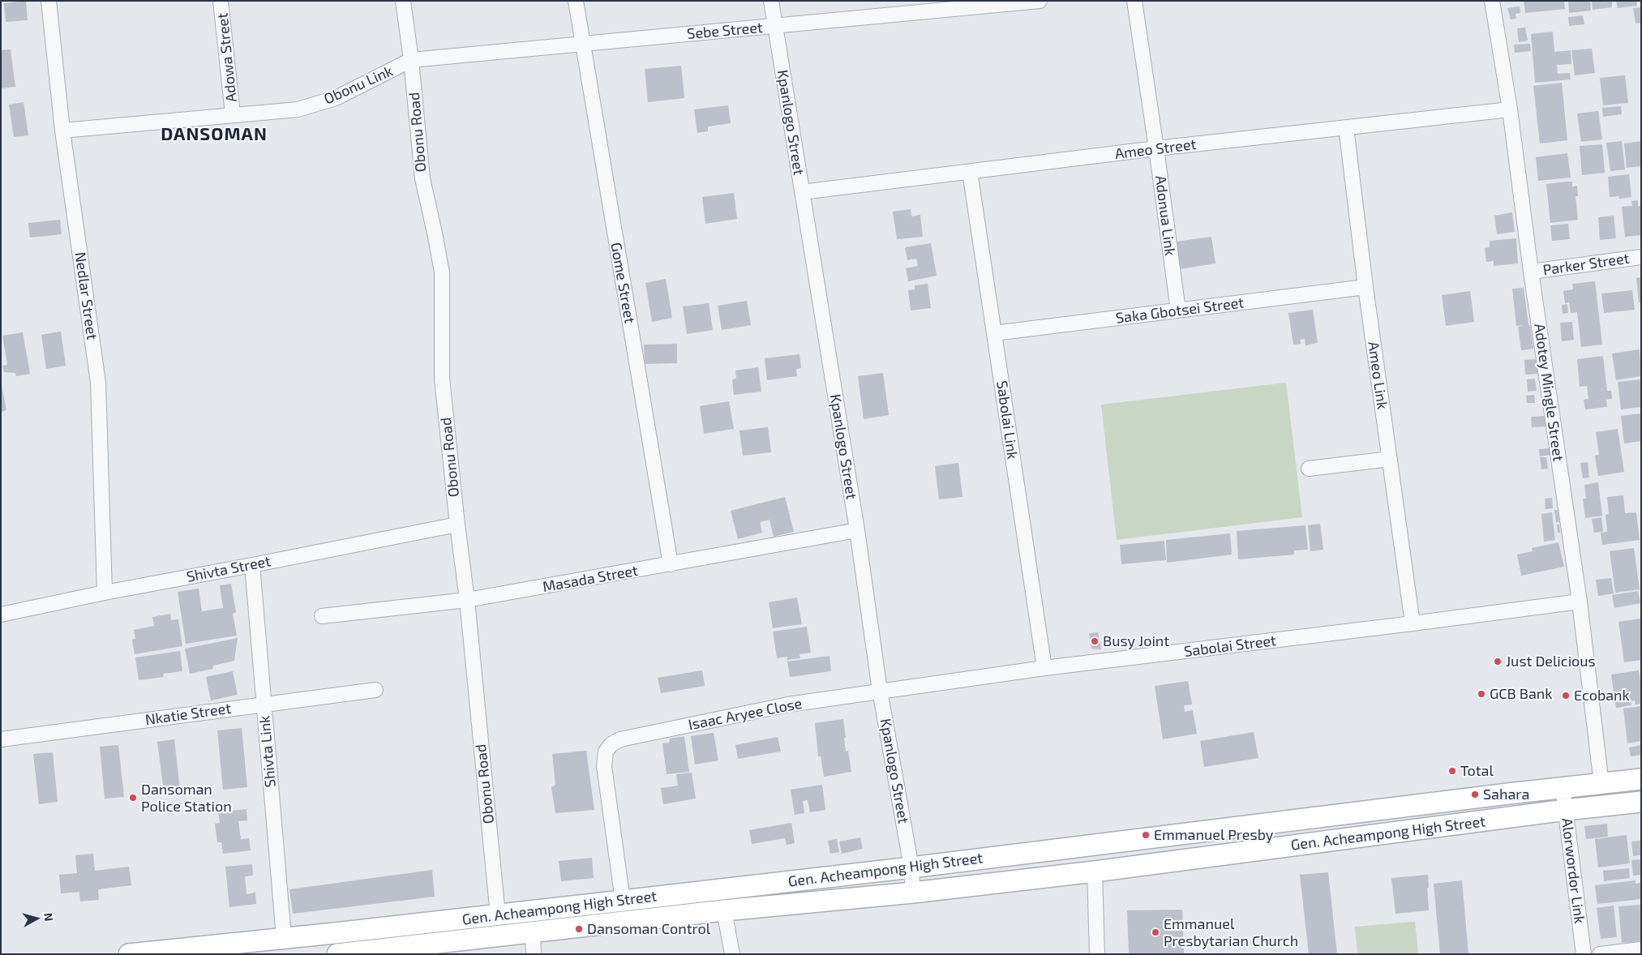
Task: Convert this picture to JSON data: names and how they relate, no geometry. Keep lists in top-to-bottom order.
{
  "streets": {
    "main road": ["Gen. Acheampong High Street"],
    "street": [
      "Sebe Street",
      "Adowa Street",
      "Obonu Link",
      "Kpanlogo Street",
      "Obonu Road",
      "Ameo Street",
      "Adonua Link",
      "Parker Street",
      "Gome Street",
      "Nedlar Street",
      "Saka Gbotsei Street",
      "Ameo Link",
      "Adotey Mingle Street",
      "Sabolai Link",
      "Shivta Street",
      "Masada Street",
      "Sabolai Street",
      "Nkatie Street",
      "Isaac Aryee Close",
      "Shivta Link",
      "Alorwordor Link"
    ]
  },
  "crossings": [
    ["Sebe Street", "Obonu Link"],
    ["Sebe Street", "Kpanlogo Street"],
    ["Sebe Street", "Obonu Road"],
    ["Sebe Street", "Gome Street"],
    ["Adowa Street", "Obonu Link"],
    ["Obonu Link", "Obonu Road"],
    ["Obonu Link", "Nedlar Street"],
    ["Kpanlogo Street", "Ameo Street"],
    ["Kpanlogo Street", "Masada Street"],
    ["Kpanlogo Street", "Sabolai Street"],
    ["Kpanlogo Street", "Isaac Aryee Close"],
    ["Kpanlogo Street", "Gen. Acheampong High Street"],
    ["Obonu Road", "Shivta Street"],
    ["Obonu Road", "Masada Street"],
    ["Obonu Road", "Gen. Acheampong High Street"],
    ["Ameo Street", "Adonua Link"],
    ["Ameo Street", "Ameo Link"],
    ["Ameo Street", "Adotey Mingle Street"],
    ["Ameo Street", "Sabolai Link"],
    ["Adonua Link", "Saka Gbotsei Street"],
    ["Parker Street", "Adotey Mingle Street"],
    ["Gome Street", "Masada Street"],
    ["Nedlar Street", "Shivta Street"],
    ["Saka Gbotsei Street", "Ameo Link"],
    ["Saka Gbotsei Street", "Sabolai Link"],
    ["Ameo Link", "Sabolai Street"],
    ["Adotey Mingle Street", "Sabolai Street"],
    ["Adotey Mingle Street", "Gen. Acheampong High Street"],
    ["Sabolai Link", "Sabolai Street"],
    ["Shivta Street", "Shivta Link"],
    ["Sabolai Street", "Isaac Aryee Close"],
    ["Nkatie Street", "Shivta Link"],
    ["Isaac Aryee Close", "Gen. Acheampong High Street"],
    ["Shivta Link", "Gen. Acheampong High Street"],
    ["Gen. Acheampong High Street", "Alorwordor Link"]
  ],
  "districts": ["DANSOMAN"],
  "places": [
    "Busy Joint",
    "Just Delicious",
    "GCB Bank",
    "Ecobank",
    "Total",
    "Sahara",
    "Dansoman Police Station",
    "Emmanuel Presby",
    "Dansoman Control",
    "Emmanuel Presbytarian Church"
  ],
  "north": "right"
}
